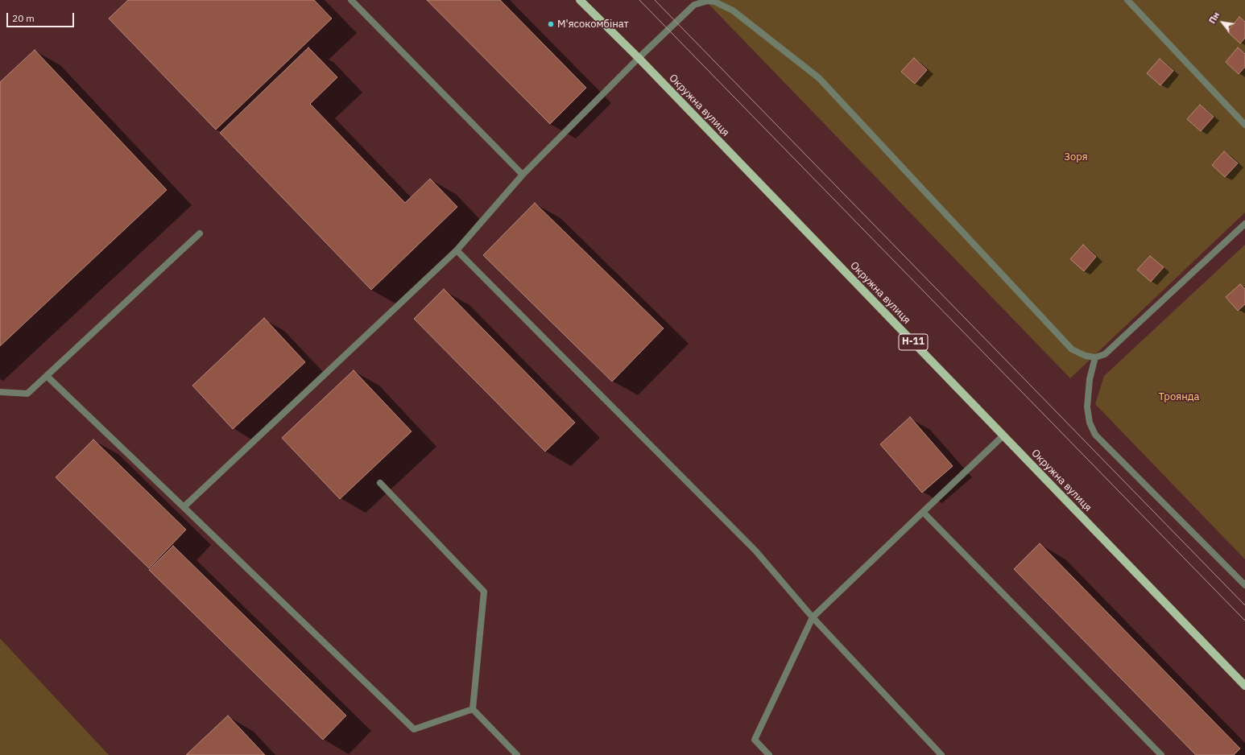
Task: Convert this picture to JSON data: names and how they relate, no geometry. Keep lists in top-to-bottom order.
{
  "streets": {
    "main road": ["Окружна вулиця", "Н-11"]
  },
  "parks": ["Зоря", "Троянда"],
  "places": ["М'ясокомбінат"],
  "scale_bar": "20 m",
  "north": "top left"
}
